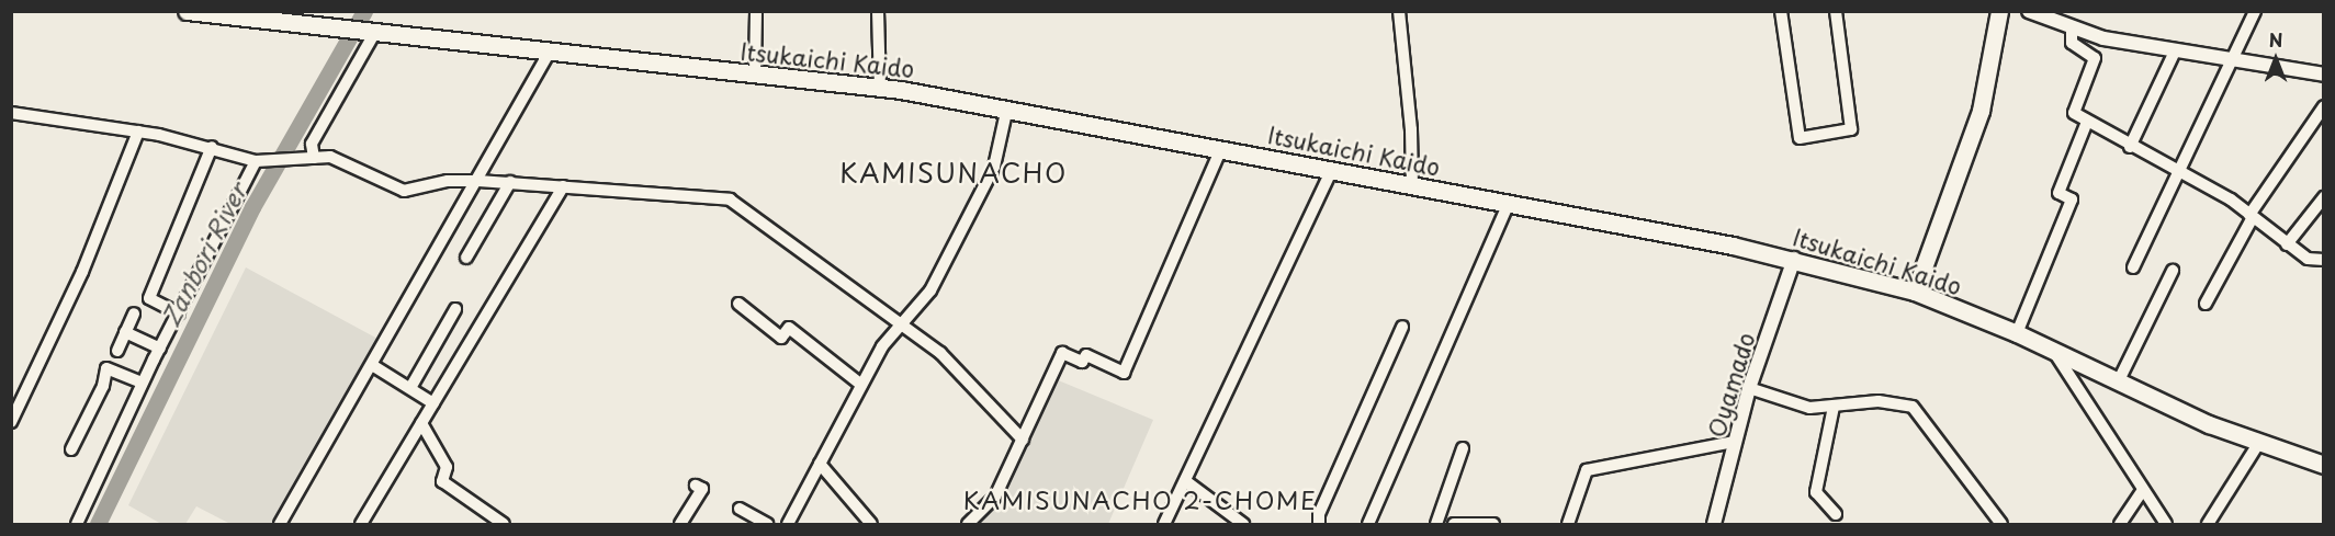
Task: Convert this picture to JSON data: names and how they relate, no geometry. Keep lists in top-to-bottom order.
{
  "streets": {
    "main road": ["Itsukaichi Kaido"],
    "street": ["Oyamado"]
  },
  "crossings": [
    ["Itsukaichi Kaido", "Oyamado"]
  ],
  "districts": ["KAMISUNACHO", "KAMISUNACHO 2-CHOME"],
  "water": ["Zanbori River"],
  "north": "top"
}
